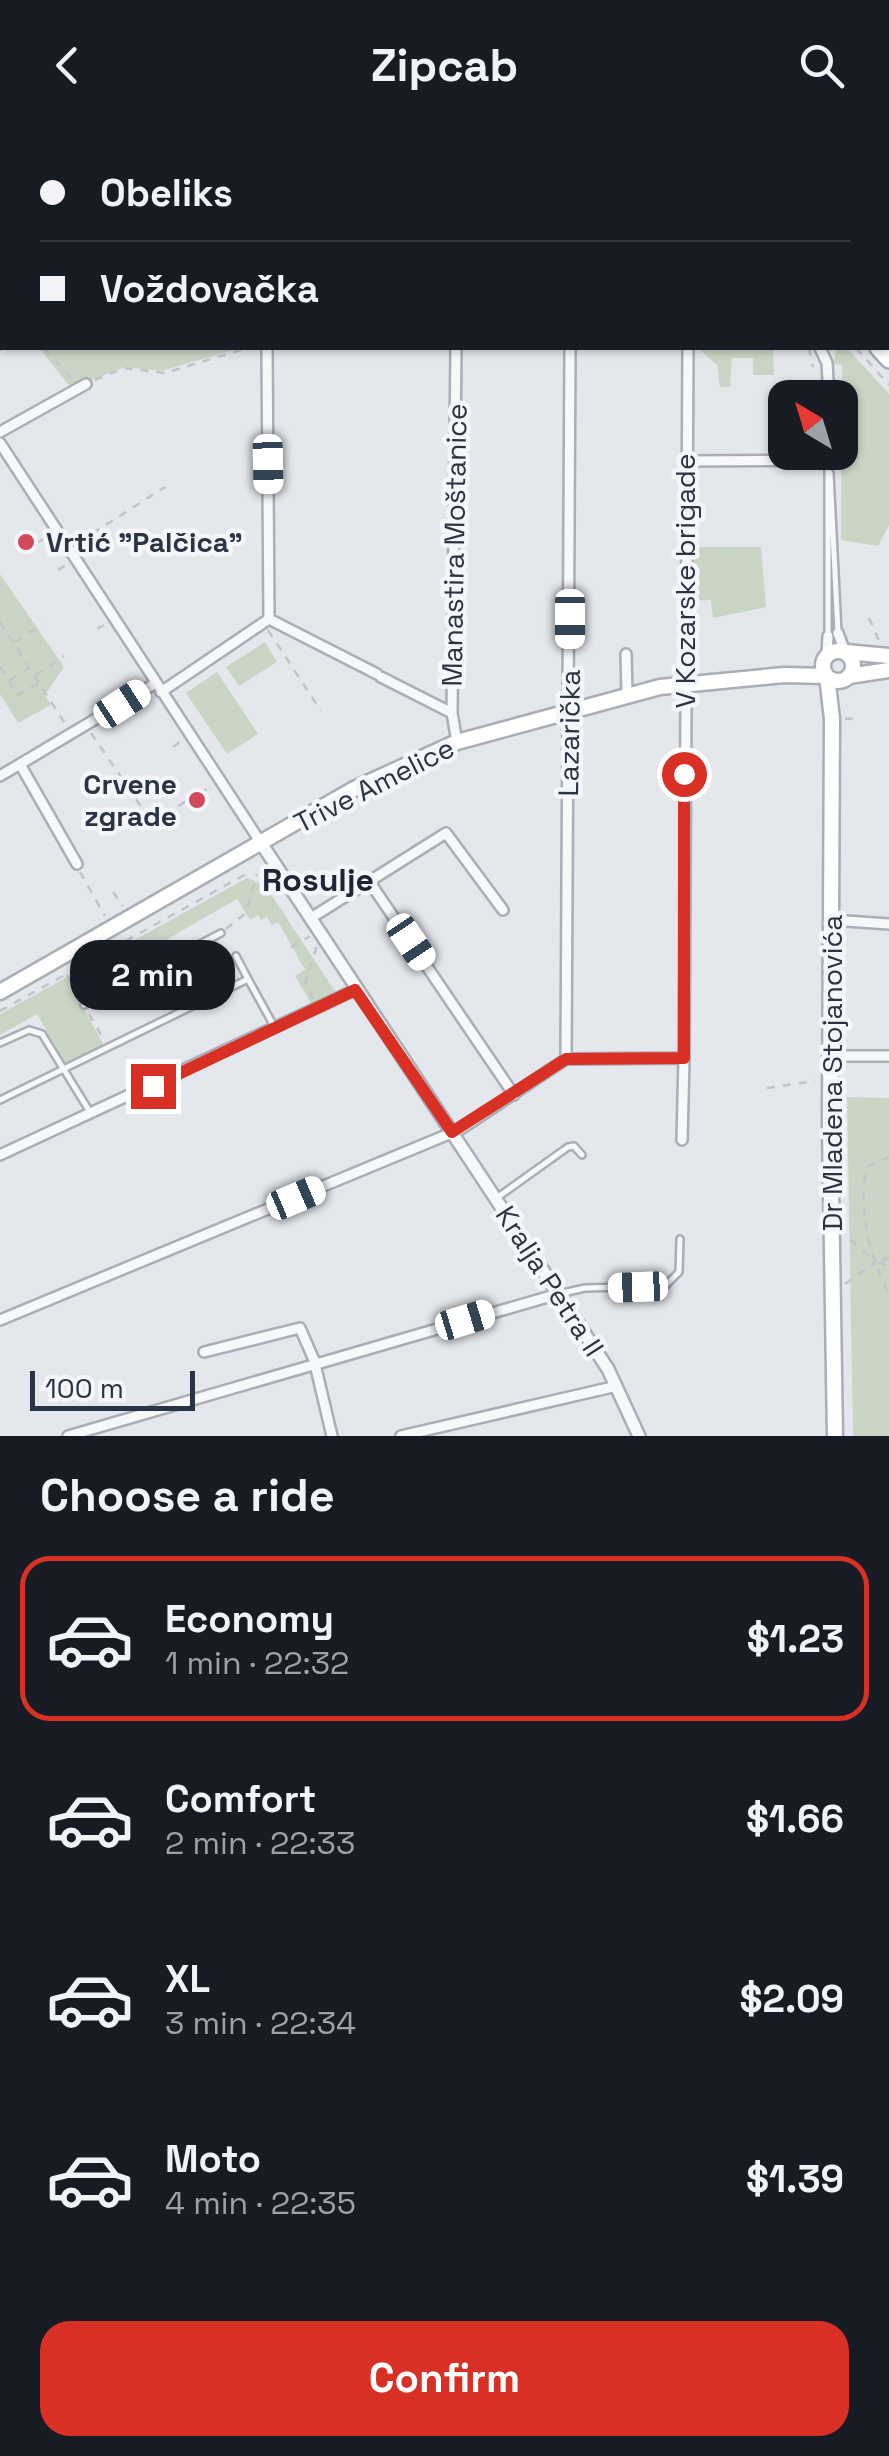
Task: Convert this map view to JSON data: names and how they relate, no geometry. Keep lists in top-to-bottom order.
{
  "streets": {
    "main road": ["Trive Amelice", "Dr Mladena Stojanovića"],
    "street": [
      "Manastira Moštanice",
      "V Kozarske brigade",
      "Lazarička",
      "Kralja Petra II"
    ]
  },
  "crossings": [
    ["Manastira Moštanice", "Trive Amelice"],
    ["V Kozarske brigade", "Trive Amelice"],
    ["Lazarička", "Trive Amelice"],
    ["Trive Amelice", "Dr Mladena Stojanovića"],
    ["Trive Amelice", "Kralja Petra II"]
  ],
  "districts": ["Rosulje"],
  "places": ["Vrtić \"Palčica\"", "Crvene zgrade"],
  "scale_bar": "100 m",
  "north": "top left",
  "page": {
    "header": "Zipcab",
    "banner": ["Obeliks", "Voždovačka"],
    "bubble": "2 min",
    "scale": "100 m",
    "heading": "Choose a ride",
    "list": [
      {
        "name": "Economy",
        "note": "1 min · 22:32",
        "value": "$1.23"
      },
      {
        "name": "Comfort",
        "note": "2 min · 22:33",
        "value": "$1.66"
      },
      {
        "name": "XL",
        "note": "3 min · 22:34",
        "value": "$2.09"
      },
      {
        "name": "Moto",
        "note": "4 min · 22:35",
        "value": "$1.39"
      }
    ],
    "buttons": "Confirm"
  }
}
